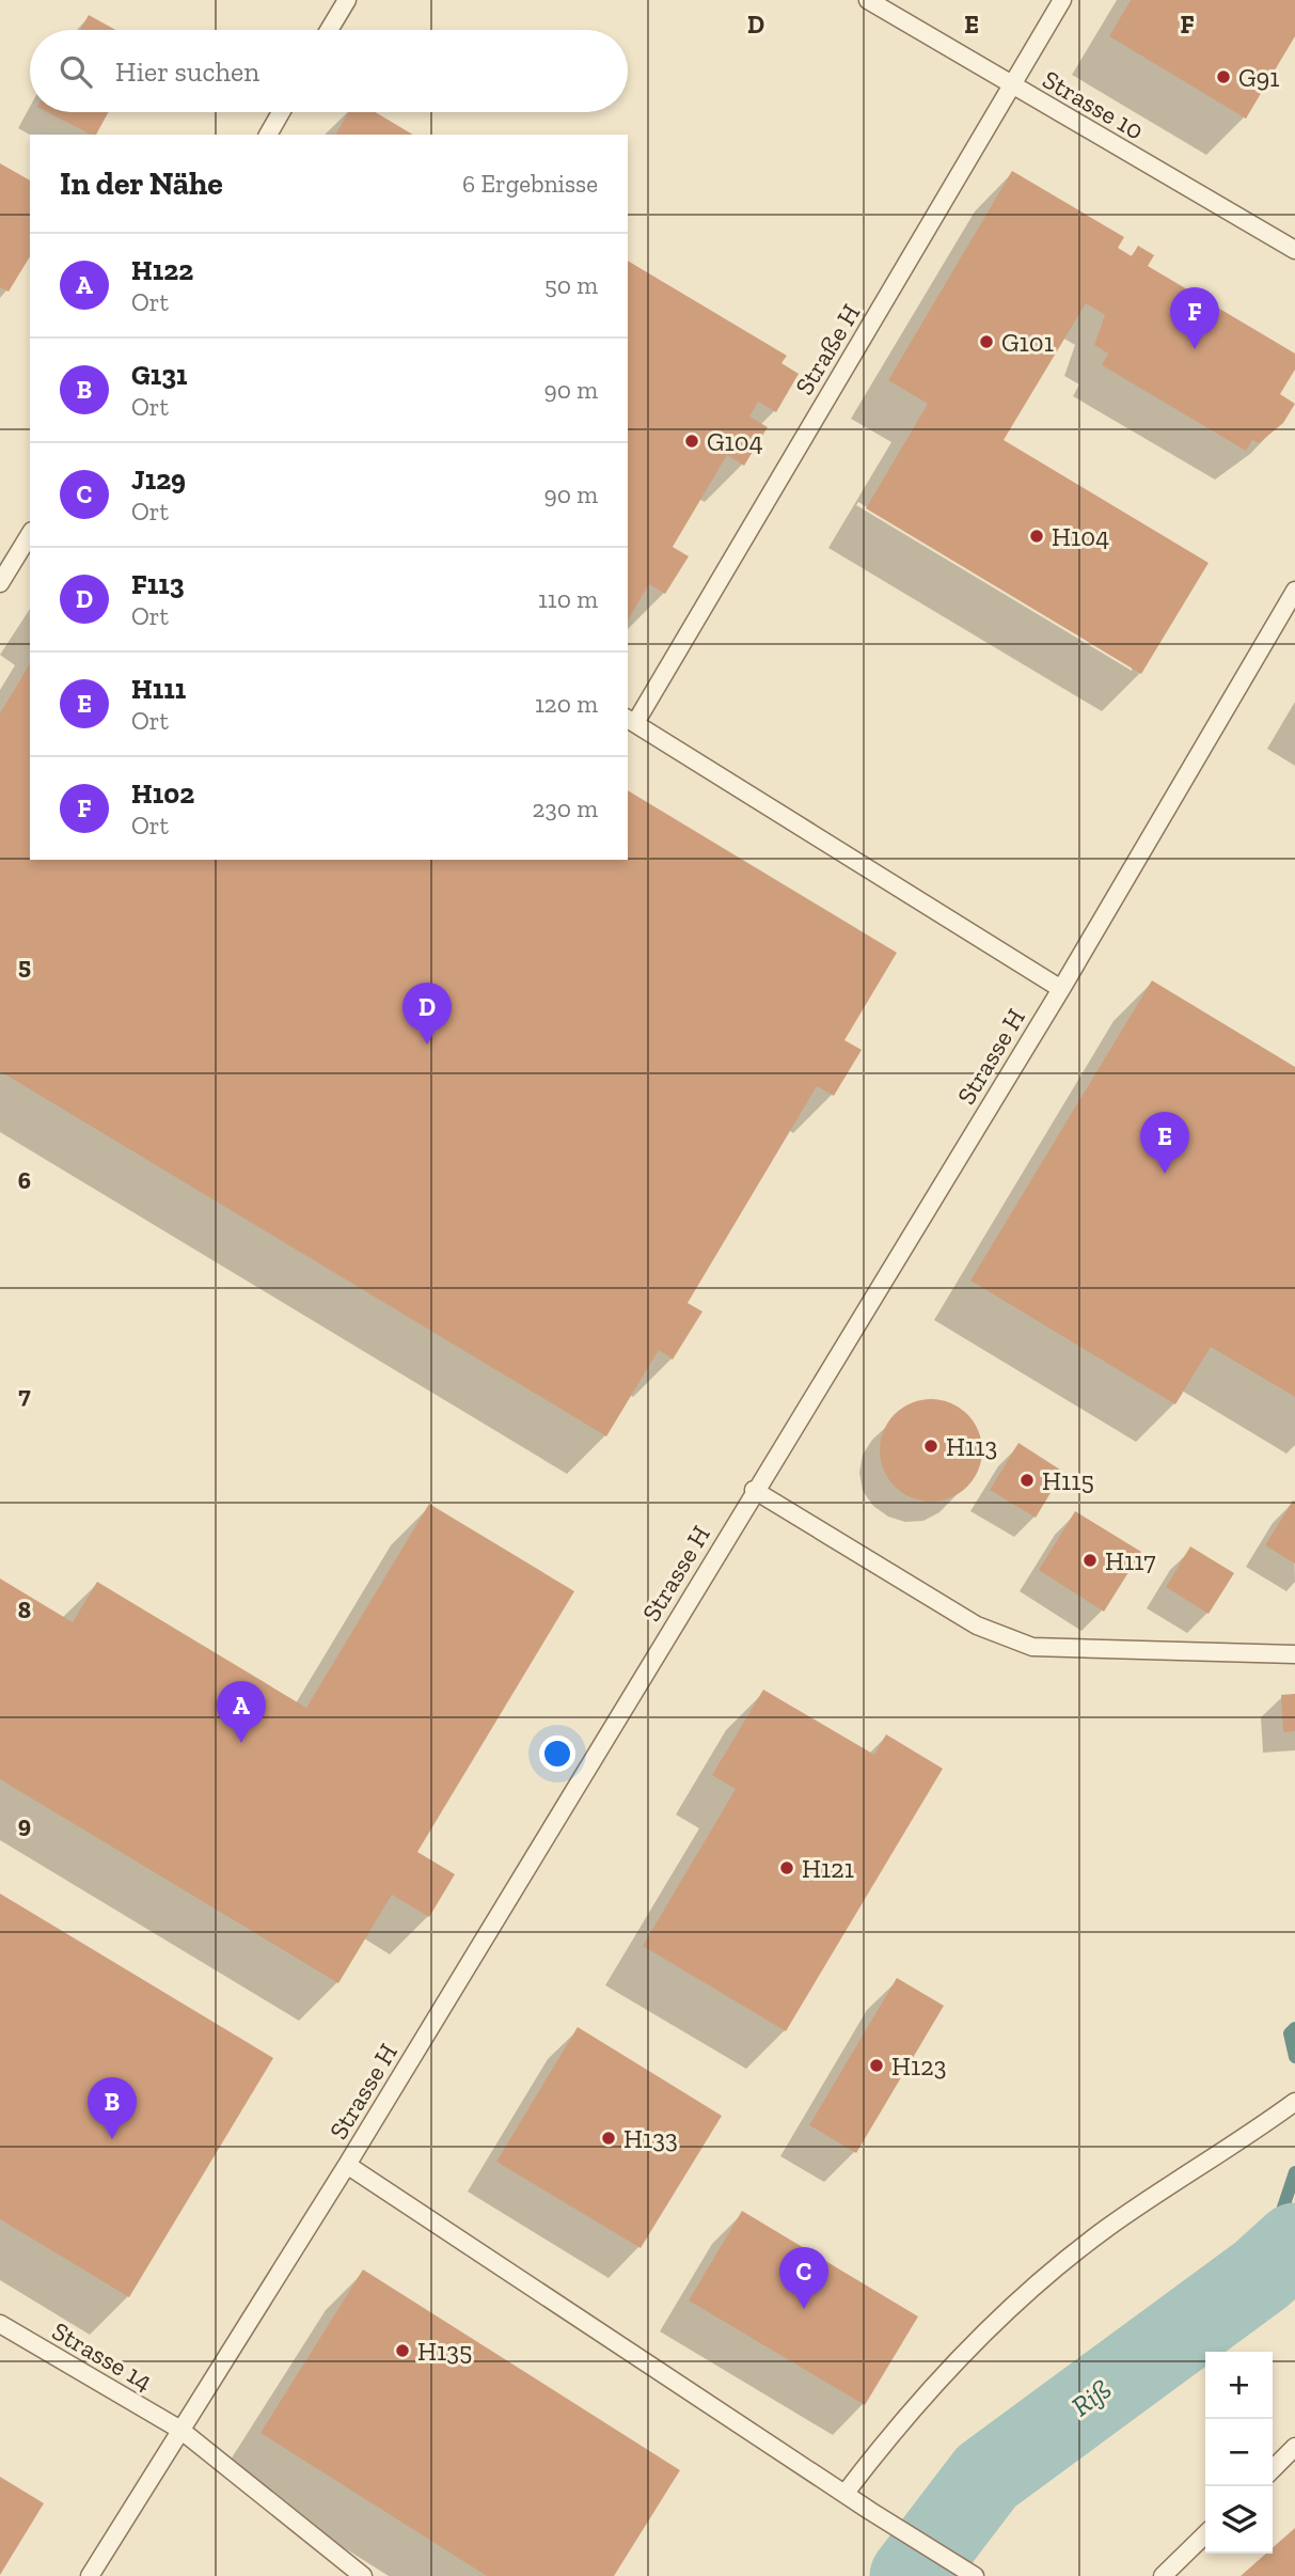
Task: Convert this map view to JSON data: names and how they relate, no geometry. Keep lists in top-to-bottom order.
{
  "streets": {
    "lane": [
      "Strasse 10",
      "Straße H",
      "Strasse H",
      "Strasse 14"
    ]
  },
  "crossings": [
    ["Strasse 10", "Straße H"],
    ["Strasse H", "Strasse 14"]
  ],
  "water": ["Riß"],
  "places": [
    "G91",
    "G101",
    "G104",
    "H104",
    "H113",
    "H115",
    "H117",
    "H121",
    "H123",
    "H133",
    "H135"
  ],
  "page": {
    "search": "Hier suchen",
    "heading": ["In der Nähe", "6 Ergebnisse"],
    "list": [
      {
        "mark": "A",
        "name": "H122",
        "note": "Ort",
        "value": "50 m"
      },
      {
        "mark": "B",
        "name": "G131",
        "note": "Ort",
        "value": "90 m"
      },
      {
        "mark": "C",
        "name": "J129",
        "note": "Ort",
        "value": "90 m"
      },
      {
        "mark": "D",
        "name": "F113",
        "note": "Ort",
        "value": "110 m"
      },
      {
        "mark": "E",
        "name": "H111",
        "note": "Ort",
        "value": "120 m"
      },
      {
        "mark": "F",
        "name": "H102",
        "note": "Ort",
        "value": "230 m"
      }
    ],
    "pins": [
      "F",
      "D",
      "E",
      "A",
      "B",
      "C"
    ],
    "map_buttons": ["+", "−"]
  },
  "grid": {
    "columns": ["D", "E", "F"],
    "rows": [
      "5",
      "6",
      "7",
      "8",
      "9"
    ]
  }
}
